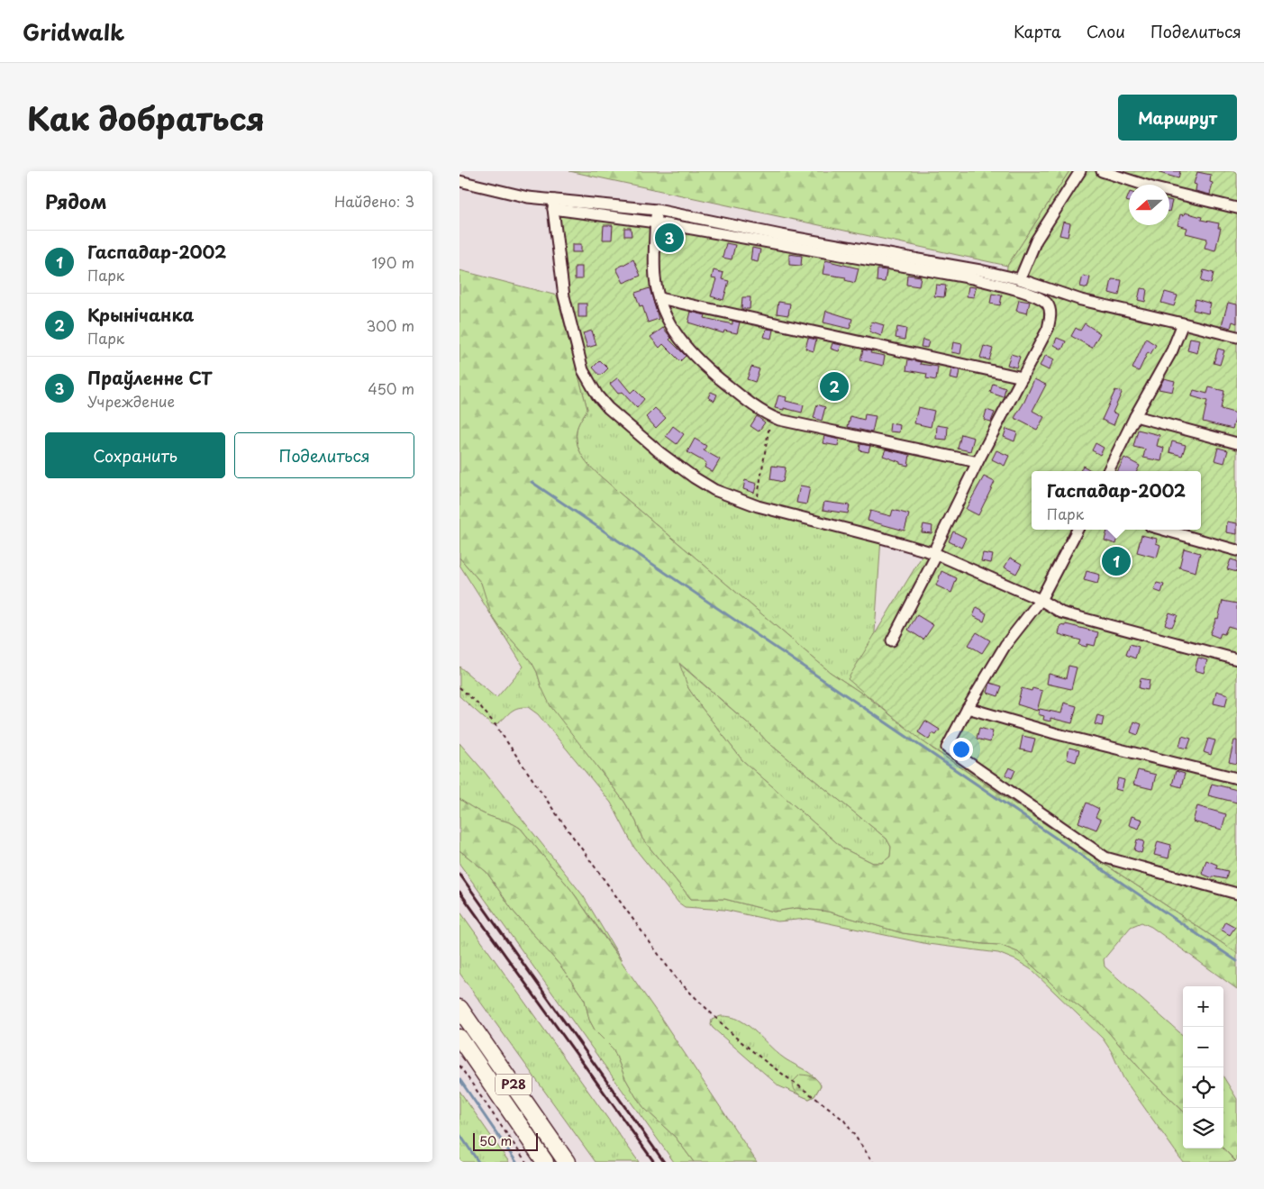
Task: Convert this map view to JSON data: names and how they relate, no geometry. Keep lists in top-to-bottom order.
{
  "streets": {
    "highway": ["Р28"]
  },
  "scale_bar": "50 m",
  "north": "left",
  "page": {
    "header": "Gridwalk",
    "nav": ["Карта", "Слои", "Поделиться"],
    "title": "Как добраться",
    "buttons": [
      "Маршрут",
      ["Сохранить", "Поделиться"]
    ],
    "heading": ["Рядом", "Найдено: 3"],
    "pins": ["3", "2", "1"],
    "list": [
      {
        "mark": "1",
        "name": "Гаспадар-2002",
        "note": "Парк",
        "value": "190 m"
      },
      {
        "mark": "2",
        "name": "Крынічанка",
        "note": "Парк",
        "value": "300 m"
      },
      {
        "mark": "3",
        "name": "Праўленне СТ",
        "note": "Учреждение",
        "value": "450 m"
      }
    ],
    "popup": ["Гаспадар-2002", "Парк"],
    "map_buttons": ["+", "−"],
    "scale": "50 m"
  }
}
